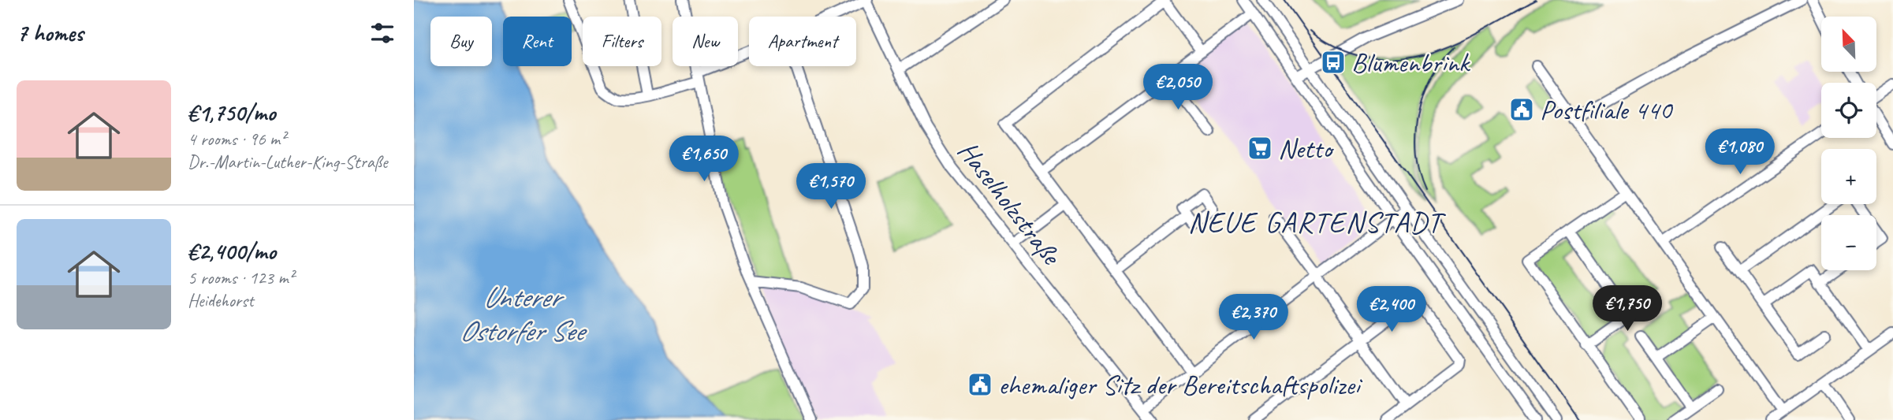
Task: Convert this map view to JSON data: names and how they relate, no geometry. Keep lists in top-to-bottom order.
{
  "streets": {
    "street": ["Haselholzstraße"]
  },
  "districts": ["NEUE GARTENSTADT"],
  "water": ["Unterer Ostorfer See"],
  "places": {
    "bus stop": ["Blumenbrink"],
    "public building": ["Postfiliale 440", "ehemaliger Sitz der Bereitschaftspolizei"],
    "supermarket": ["Netto"]
  },
  "north": "top left",
  "page": {
    "heading": "7 homes",
    "map_buttons": ["+", "−"],
    "chip": [
      "Buy",
      "Rent",
      "Filters",
      "New",
      "Apartment"
    ],
    "price": [
      "€2,050",
      "€1,080",
      "€1,650",
      "€1,570",
      "€1,750",
      "€2,400",
      "€2,370"
    ],
    "list": [
      {
        "name": "€1,750/mo",
        "note": "4 rooms · 96 m² · Dr.-Martin-Luther-King-Straße"
      },
      {
        "name": "€2,400/mo",
        "note": "5 rooms · 123 m² · Heidehorst"
      }
    ]
  }
}
